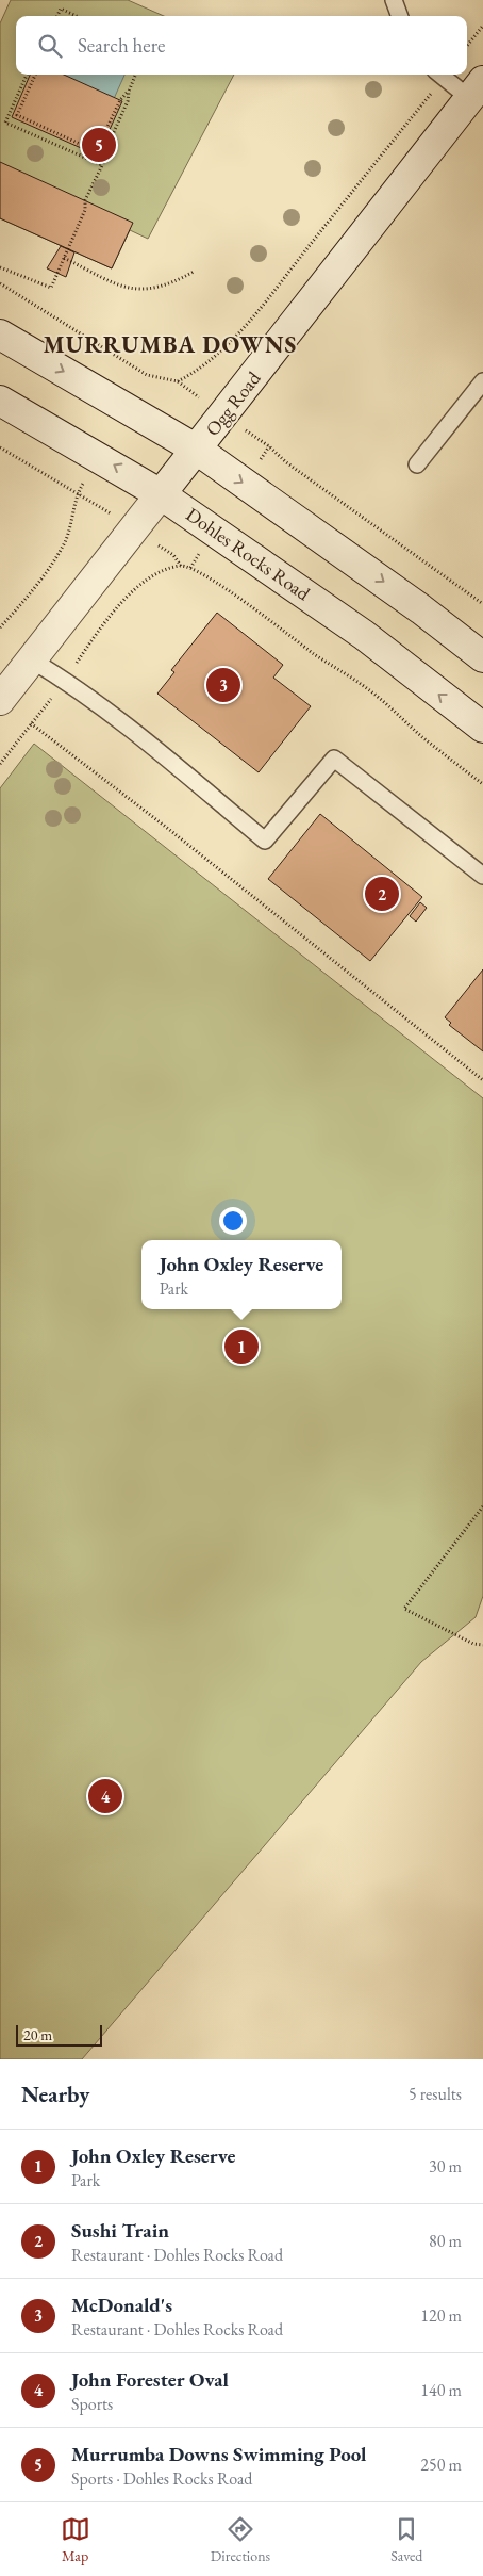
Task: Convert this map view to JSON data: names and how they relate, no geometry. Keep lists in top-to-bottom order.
{
  "streets": {
    "main road": ["Ogg Road", "Dohles Rocks Road"]
  },
  "crossings": [
    ["Ogg Road", "Dohles Rocks Road"]
  ],
  "districts": ["MURRUMBA DOWNS"],
  "scale_bar": "20 m",
  "page": {
    "search": "Search here",
    "pins": [
      "5",
      "3",
      "2",
      "1",
      "4"
    ],
    "popup": ["John Oxley Reserve", "Park"],
    "scale": "20 m",
    "heading": ["Nearby", "5 results"],
    "list": [
      {
        "mark": "1",
        "name": "John Oxley Reserve",
        "note": "Park",
        "value": "30 m"
      },
      {
        "mark": "2",
        "name": "Sushi Train",
        "note": "Restaurant · Dohles Rocks Road",
        "value": "80 m"
      },
      {
        "mark": "3",
        "name": "McDonald's",
        "note": "Restaurant · Dohles Rocks Road",
        "value": "120 m"
      },
      {
        "mark": "4",
        "name": "John Forester Oval",
        "note": "Sports",
        "value": "140 m"
      },
      {
        "mark": "5",
        "name": "Murrumba Downs Swimming Pool",
        "note": "Sports · Dohles Rocks Road",
        "value": "250 m"
      }
    ],
    "nav": ["Map", "Directions", "Saved"]
  }
}
